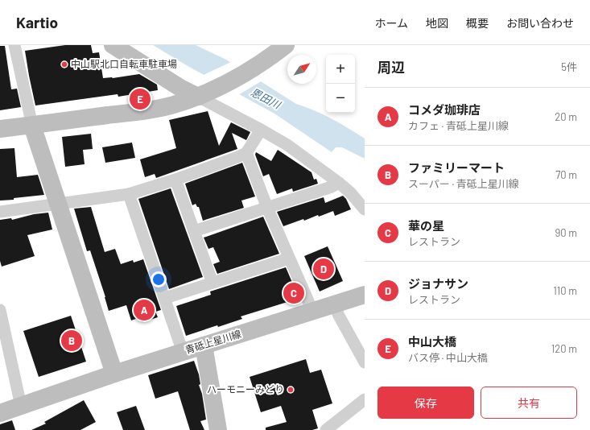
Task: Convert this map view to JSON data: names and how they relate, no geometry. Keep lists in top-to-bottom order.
{
  "streets": {
    "street": ["青砥上星川線"]
  },
  "water": ["恩田川"],
  "places": ["中山駅北口自転車駐車場", "ハーモニーみどり"],
  "north": "top right",
  "page": {
    "header": "Kartio",
    "nav": [
      "ホーム",
      "地図",
      "概要",
      "お問い合わせ"
    ],
    "heading": ["周辺", "5件"],
    "map_buttons": ["+", "−"],
    "pins": [
      "E",
      "D",
      "C",
      "A",
      "B"
    ],
    "list": [
      {
        "mark": "A",
        "name": "コメダ珈琲店",
        "note": "カフェ · 青砥上星川線",
        "value": "20 m"
      },
      {
        "mark": "B",
        "name": "ファミリーマート",
        "note": "スーパー · 青砥上星川線",
        "value": "70 m"
      },
      {
        "mark": "C",
        "name": "華の星",
        "note": "レストラン",
        "value": "90 m"
      },
      {
        "mark": "D",
        "name": "ジョナサン",
        "note": "レストラン",
        "value": "110 m"
      },
      {
        "mark": "E",
        "name": "中山大橋",
        "note": "バス停 · 中山大橋",
        "value": "120 m"
      }
    ],
    "buttons": ["保存", "共有"]
  }
}
